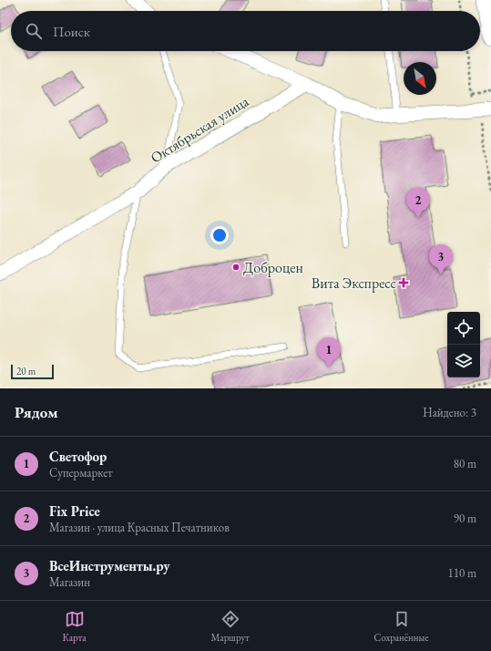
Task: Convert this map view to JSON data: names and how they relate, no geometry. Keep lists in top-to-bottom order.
{
  "streets": {
    "street": ["Октябрьская улица"]
  },
  "places": {
    "other": ["Доброцен"],
    "health": ["Вита Экспресс"]
  },
  "scale_bar": "20 m",
  "north": "bottom right",
  "page": {
    "search": "Поиск",
    "pins": ["2", "3", "1"],
    "scale": "20 m",
    "heading": ["Рядом", "Найдено: 3"],
    "list": [
      {
        "mark": "1",
        "name": "Светофор",
        "note": "Супермаркет",
        "value": "80 m"
      },
      {
        "mark": "2",
        "name": "Fix Price",
        "note": "Магазин · улица Красных Печатников",
        "value": "90 m"
      },
      {
        "mark": "3",
        "name": "ВсеИнструменты.ру",
        "note": "Магазин",
        "value": "110 m"
      }
    ],
    "nav": ["Карта", "Маршрут", "Сохранённые"]
  }
}
